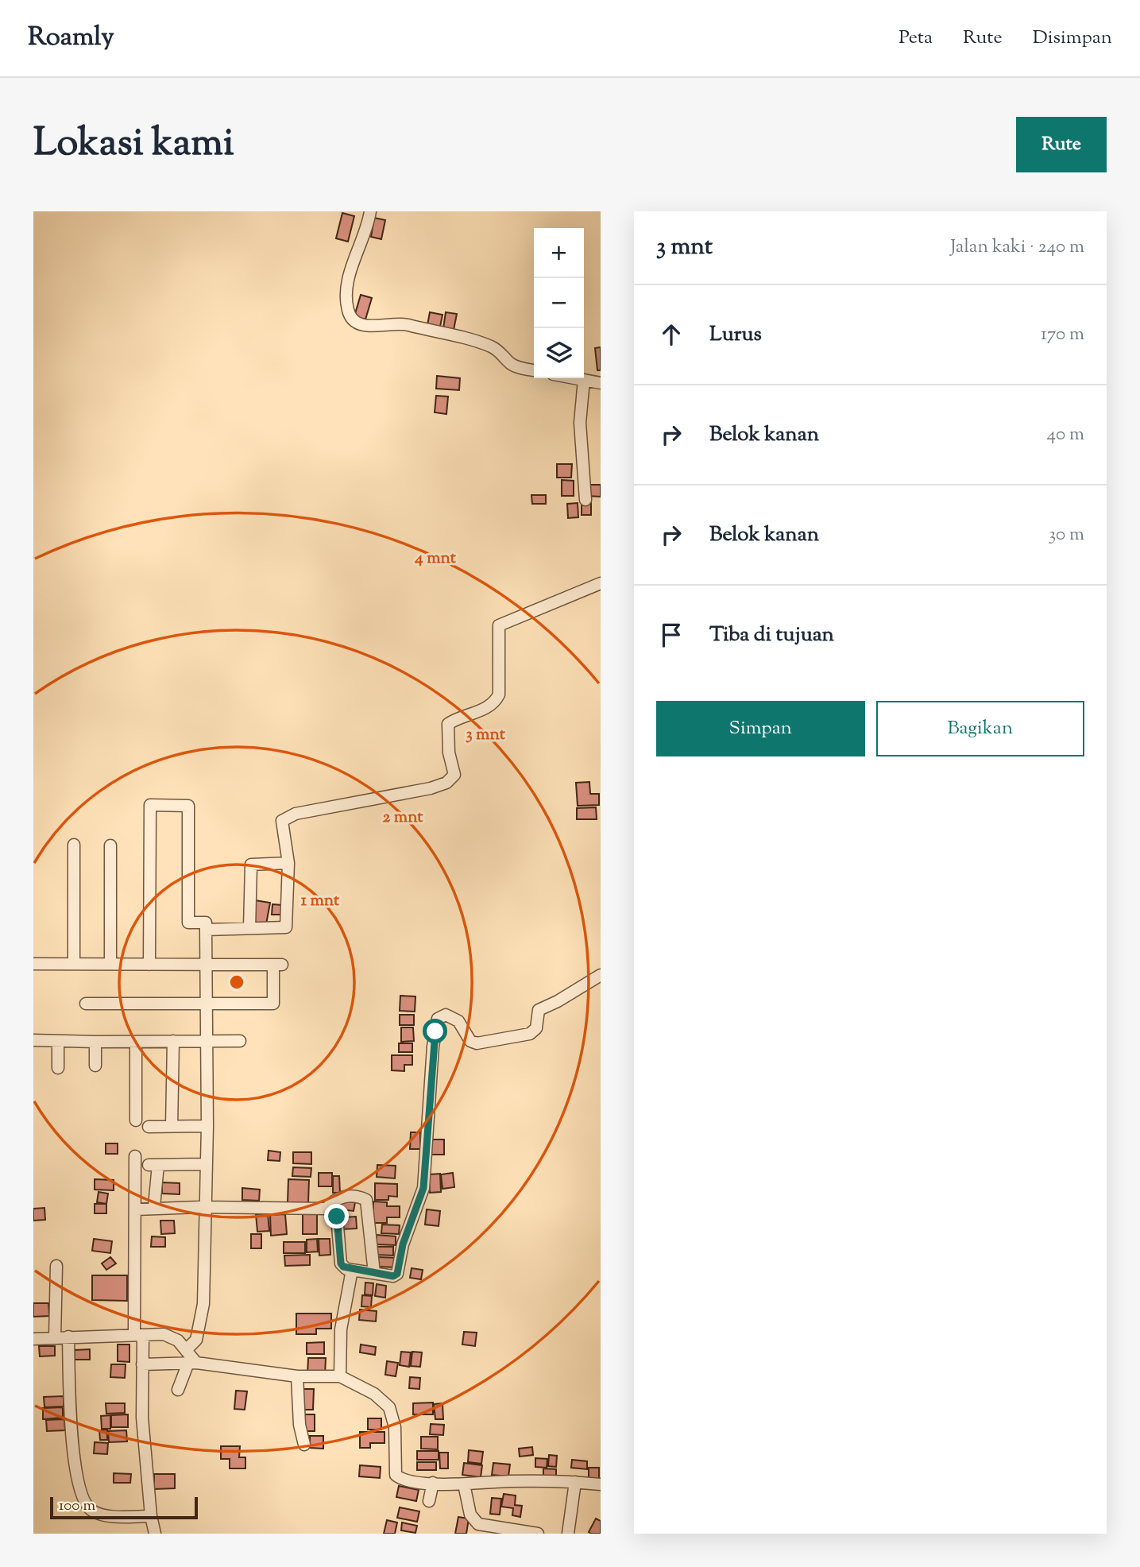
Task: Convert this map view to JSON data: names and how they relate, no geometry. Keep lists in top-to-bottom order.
{
  "scale_bar": "100 m",
  "page": {
    "header": "Roamly",
    "nav": ["Peta", "Rute", "Disimpan"],
    "title": "Lokasi kami",
    "buttons": [
      "Rute",
      ["Simpan", "Bagikan"]
    ],
    "heading": ["3 mnt", "Jalan kaki · 240 m"],
    "map_buttons": ["+", "−"],
    "list": [
      ["Lurus", "170 m"],
      ["Belok kanan", "40 m"],
      ["Belok kanan", "30 m"],
      "Tiba di tujuan"
    ],
    "scale": "100 m"
  },
  "rings": [
    "4 mnt",
    "3 mnt",
    "2 mnt",
    "1 mnt"
  ]
}
